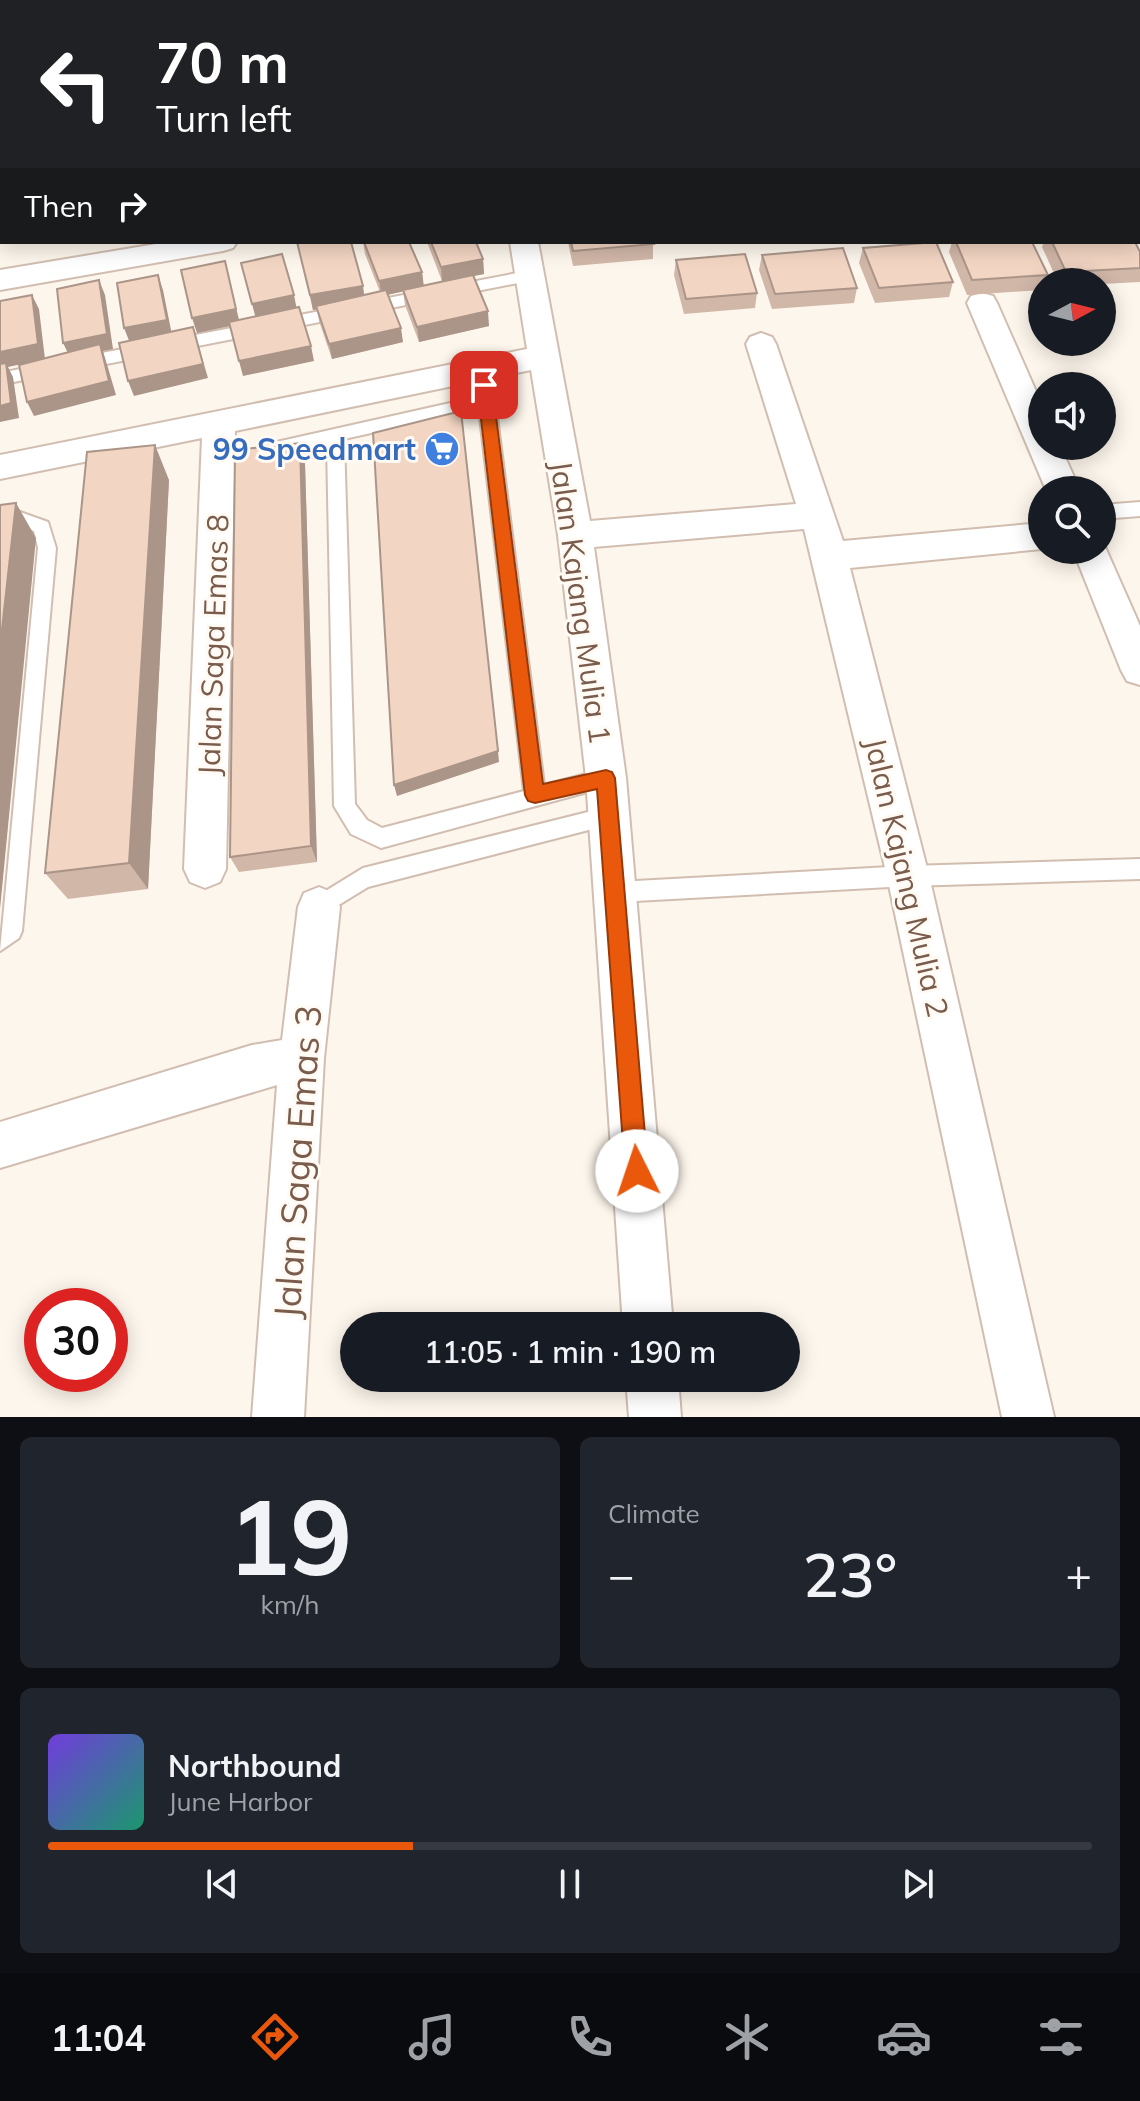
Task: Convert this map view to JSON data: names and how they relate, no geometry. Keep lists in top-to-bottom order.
{
  "streets": {
    "street": [
      "Jalan Kajang Mulia 1",
      "Jalan Saga Emas 8",
      "Jalan Kajang Mulia 2",
      "Jalan Saga Emas 3"
    ]
  },
  "places": {
    "supermarket": ["99 Speedmart"]
  },
  "north": "right",
  "page": {
    "turn": ["70 m", "Turn left"],
    "then": "Then",
    "limit": "30",
    "trip": "11:05 · 1 min · 190 m",
    "tile": [
      ["19", "km/h"],
      "Climate"
    ],
    "heat": ["−", "23°", "+"],
    "song": ["Northbound", "June Harbor"],
    "tabs": "11:04"
  }
}
